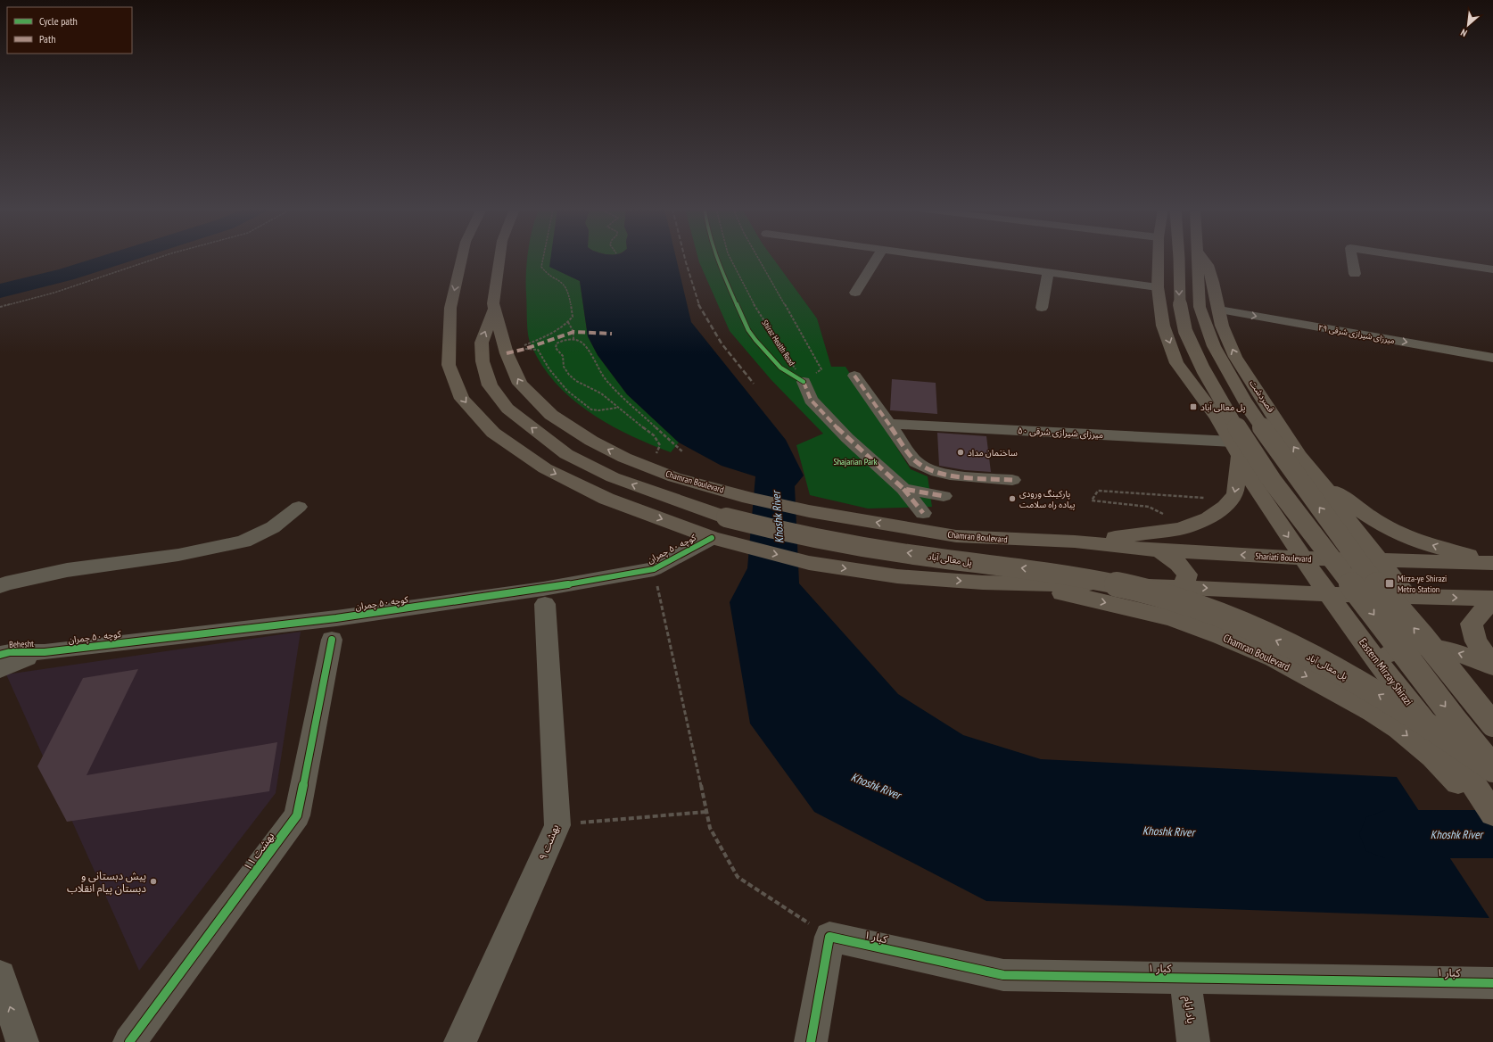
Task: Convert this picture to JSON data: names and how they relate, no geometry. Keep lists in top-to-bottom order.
{
  "streets": {
    "main road": [
      "قصردشت",
      "Chamran Boulevard",
      "Shariati Boulevard",
      "پل معالی آباد",
      "Eastern Mirzay Shirazi"
    ],
    "street": [
      "۲۹ میرزای شیرازی شرقی",
      "۵۰ میرزای شیرازی شرقی",
      "کوچه ۵۰ چمران",
      "Behesht",
      "۹ بهشت",
      "۱۱ بهشت",
      "۱ کبار",
      "یاد ایام"
    ],
    "cycle path": ["Shiraz Health Road"]
  },
  "crossings": [
    ["۲۹ میرزای شیرازی شرقی", "قصردشت"],
    ["قصردشت", "Chamran Boulevard"],
    ["قصردشت", "Shariati Boulevard"],
    ["Chamran Boulevard", "کوچه ۵۰ چمران"],
    ["Chamran Boulevard", "Shariati Boulevard"],
    ["Chamran Boulevard", "پل معالی آباد"],
    ["Chamran Boulevard", "Eastern Mirzay Shirazi"],
    ["کوچه ۵۰ چمران", "Behesht"],
    ["Shariati Boulevard", "Eastern Mirzay Shirazi"],
    ["پل معالی آباد", "Eastern Mirzay Shirazi"],
    ["۱ کبار", "یاد ایام"]
  ],
  "one_way": ["۲۹ میرزای شیرازی شرقی", "پل معالی آباد"],
  "water": ["Khoshk River"],
  "parks": ["Shajarian Park"],
  "places": {
    "transit": ["پل معالی آباد", "Mirza-ye Shirazi Metro Station"],
    "other": ["ساختمان مداد", "پارکینگ ورودی پیاده راه سلامت", "پیش دبستانی و دبستان پیام انقلاب"]
  },
  "legend": ["Cycle path", "Path"],
  "north": "bottom left"
}
